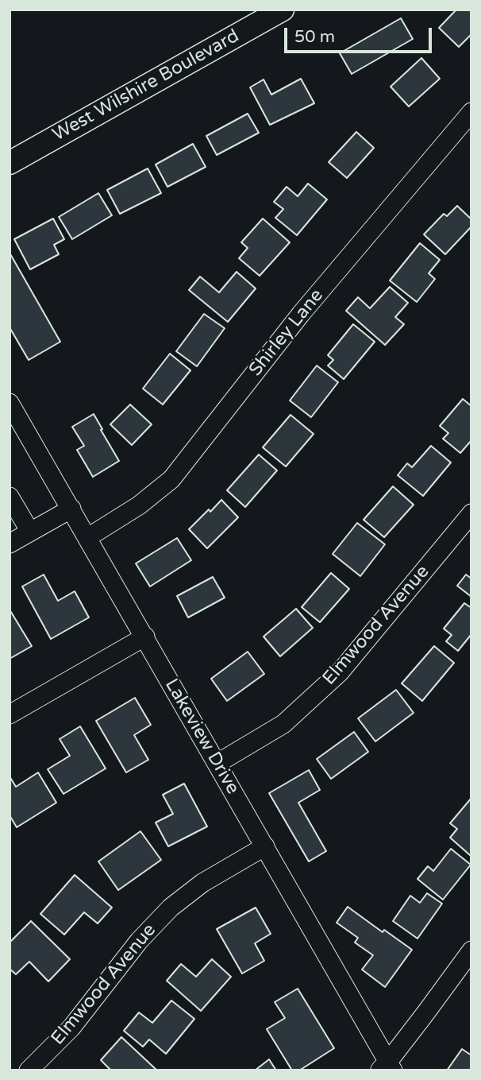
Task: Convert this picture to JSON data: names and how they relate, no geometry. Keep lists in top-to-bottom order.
{
  "streets": {
    "street": [
      "West Wilshire Boulevard",
      "Shirley Lane",
      "Elmwood Avenue",
      "Lakeview Drive"
    ]
  },
  "crossings": [
    ["Shirley Lane", "Lakeview Drive"],
    ["Elmwood Avenue", "Lakeview Drive"]
  ],
  "scale_bar": "50 m"
}
